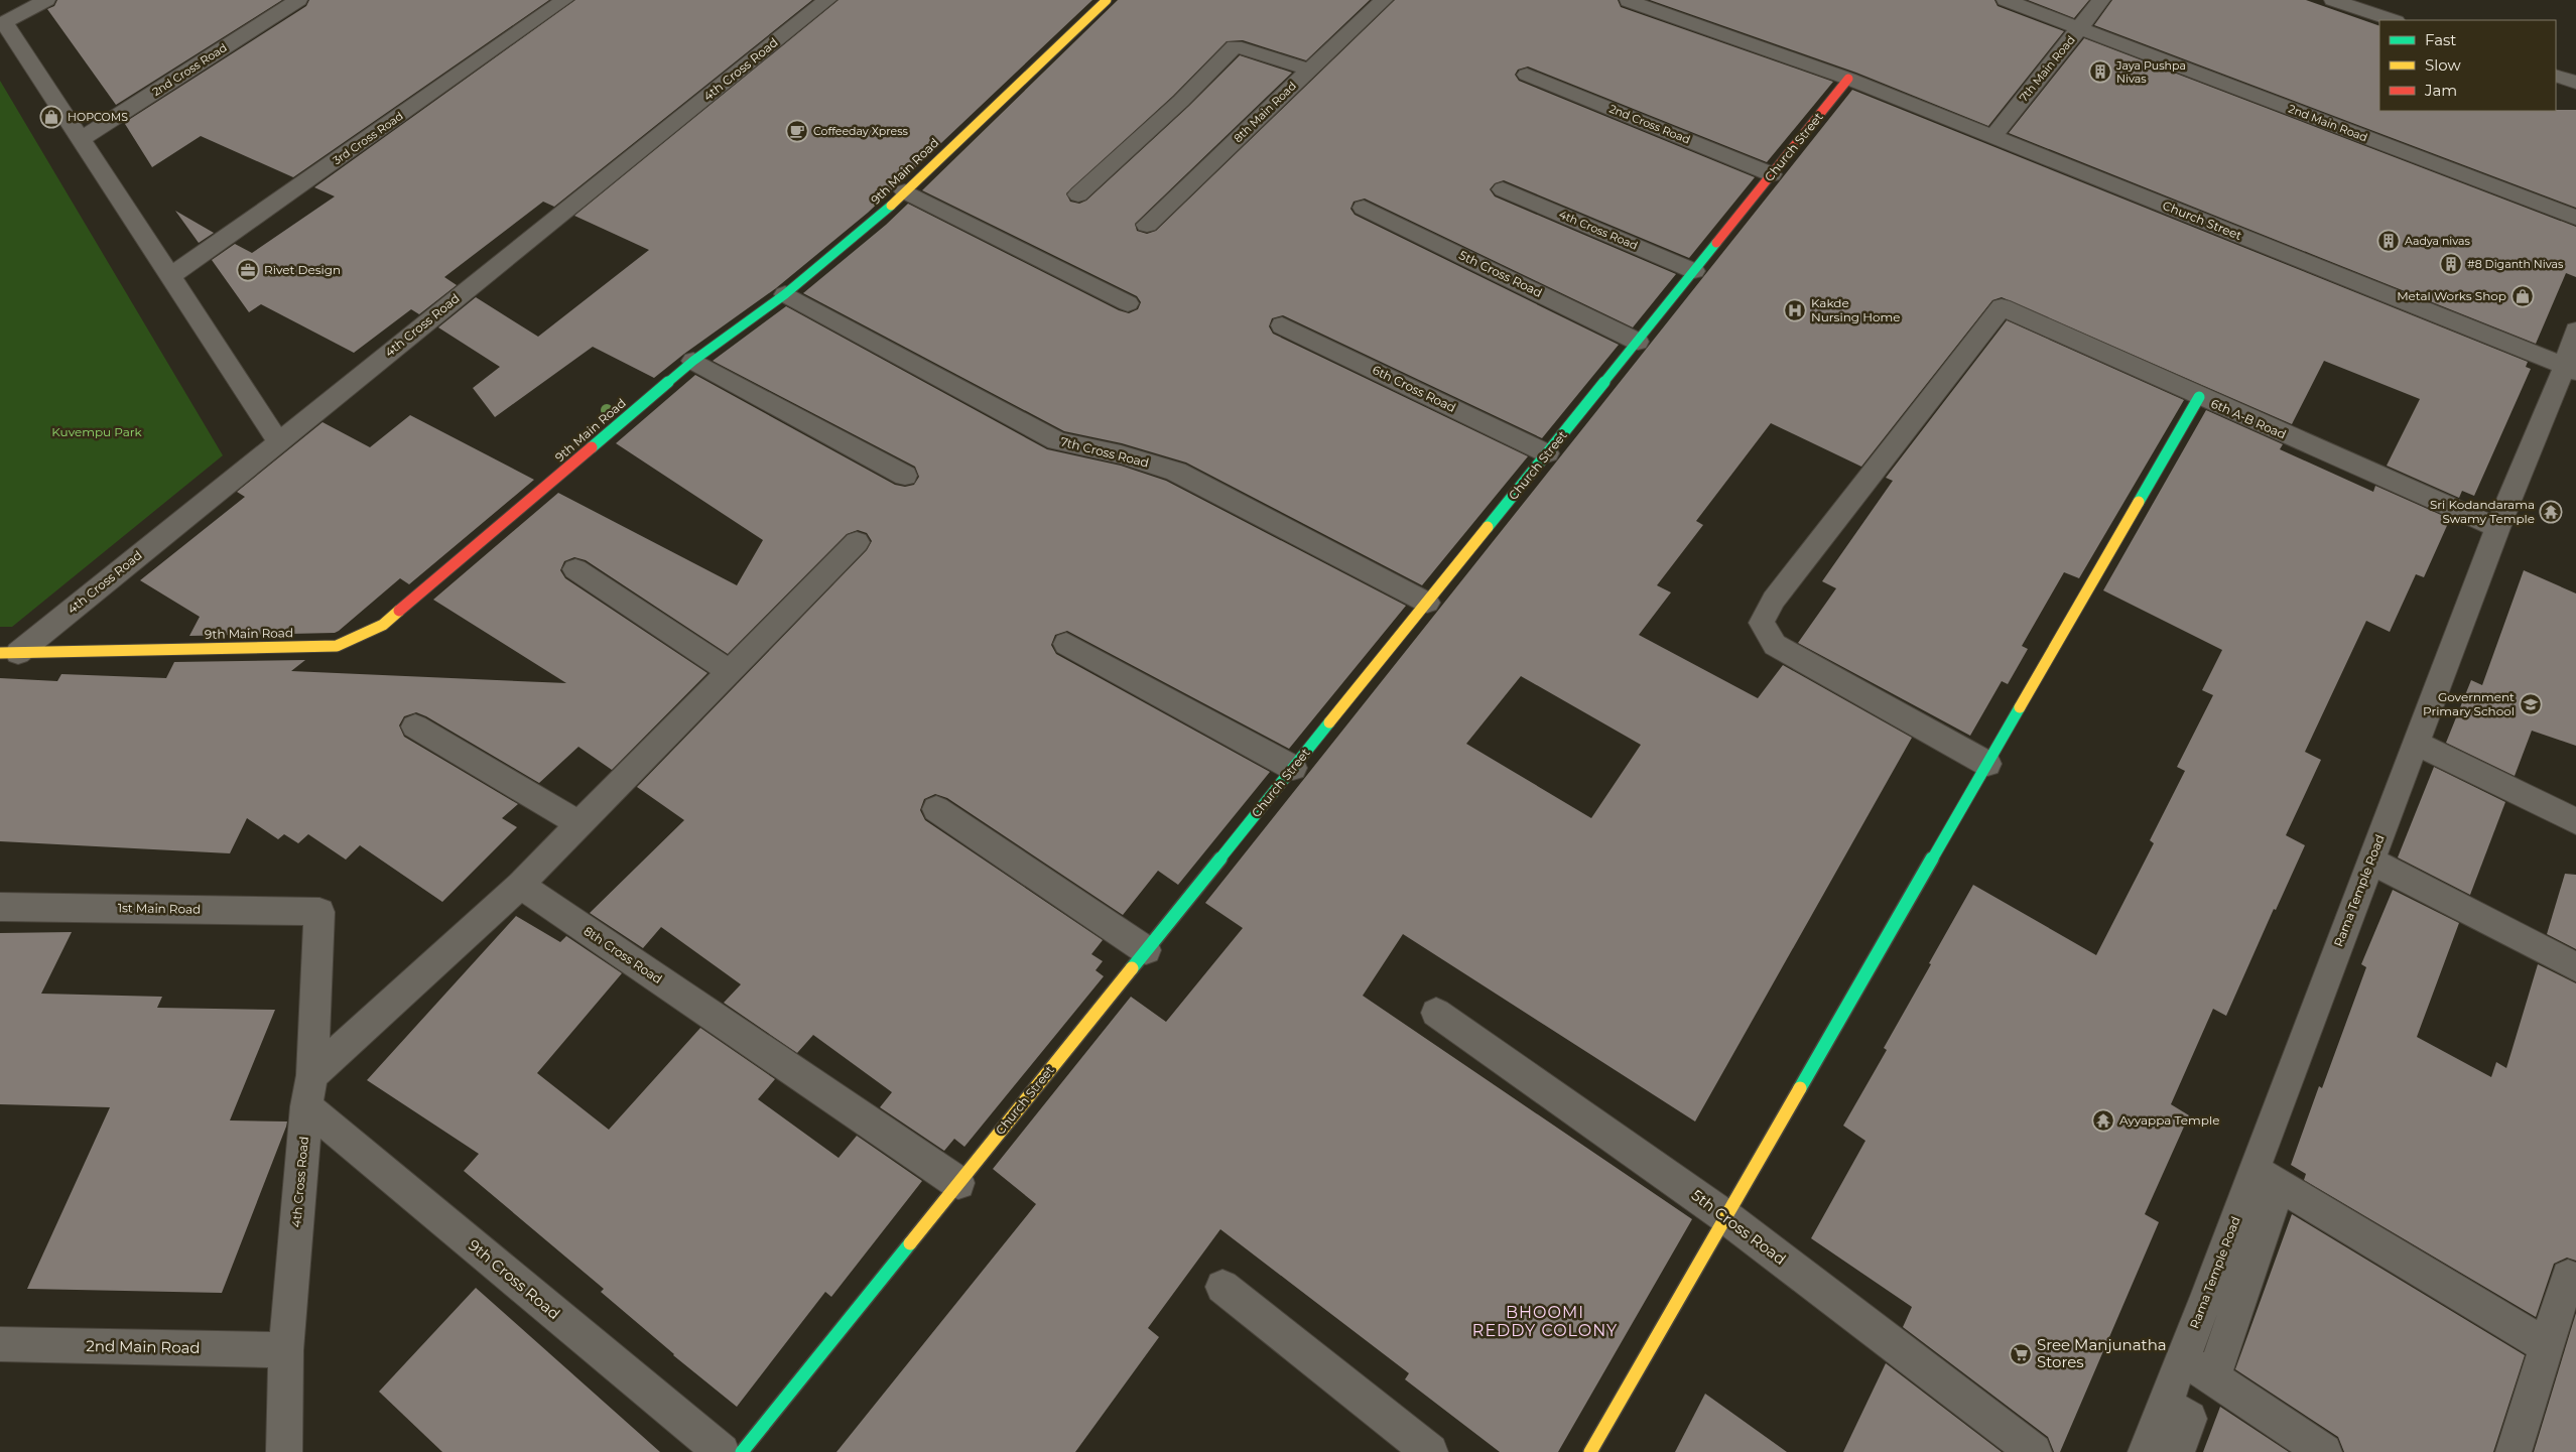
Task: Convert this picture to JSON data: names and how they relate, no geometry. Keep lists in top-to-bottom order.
{
  "streets": {
    "street": [
      "7th Main Road",
      "2nd Cross Road",
      "4th Cross Road",
      "8th Main Road",
      "2nd Main Road",
      "3rd Cross Road",
      "Church Street",
      "9th Main Road",
      "5th Cross Road",
      "6th Cross Road",
      "6th A-B Road",
      "7th Cross Road",
      "Rama Temple Road",
      "1st Main Road",
      "8th Cross Road",
      "9th Cross Road"
    ]
  },
  "crossings": [
    ["7th Main Road", "2nd Main Road"],
    ["7th Main Road", "Church Street"],
    ["2nd Cross Road", "Church Street"],
    ["4th Cross Road", "2nd Main Road"],
    ["4th Cross Road", "Church Street"],
    ["4th Cross Road", "9th Main Road"],
    ["4th Cross Road", "1st Main Road"],
    ["4th Cross Road", "9th Cross Road"],
    ["Church Street", "5th Cross Road"],
    ["Church Street", "6th Cross Road"],
    ["Church Street", "7th Cross Road"],
    ["Church Street", "Rama Temple Road"],
    ["Church Street", "8th Cross Road"],
    ["9th Main Road", "7th Cross Road"],
    ["6th A-B Road", "Rama Temple Road"]
  ],
  "districts": ["BHOOMI REDDY COLONY"],
  "parks": ["Kuvempu Park"],
  "places": {
    "building": ["Jaya Pushpa Nivas", "Aadya nivas", "#8 Diganth Nivas"],
    "shop": ["HOPCOMS", "Metal Works Shop"],
    "cafe": ["Coffeeday Xpress"],
    "office": ["Rivet Design"],
    "hospital": ["Kakde Nursing Home"],
    "temple": ["Sri Kodandarama Swamy Temple", "Ayyappa Temple"],
    "school or university": ["Government Primary School"],
    "supermarket": ["Sree Manjunatha Stores"]
  },
  "legend": ["Fast", "Slow", "Jam"]
}
